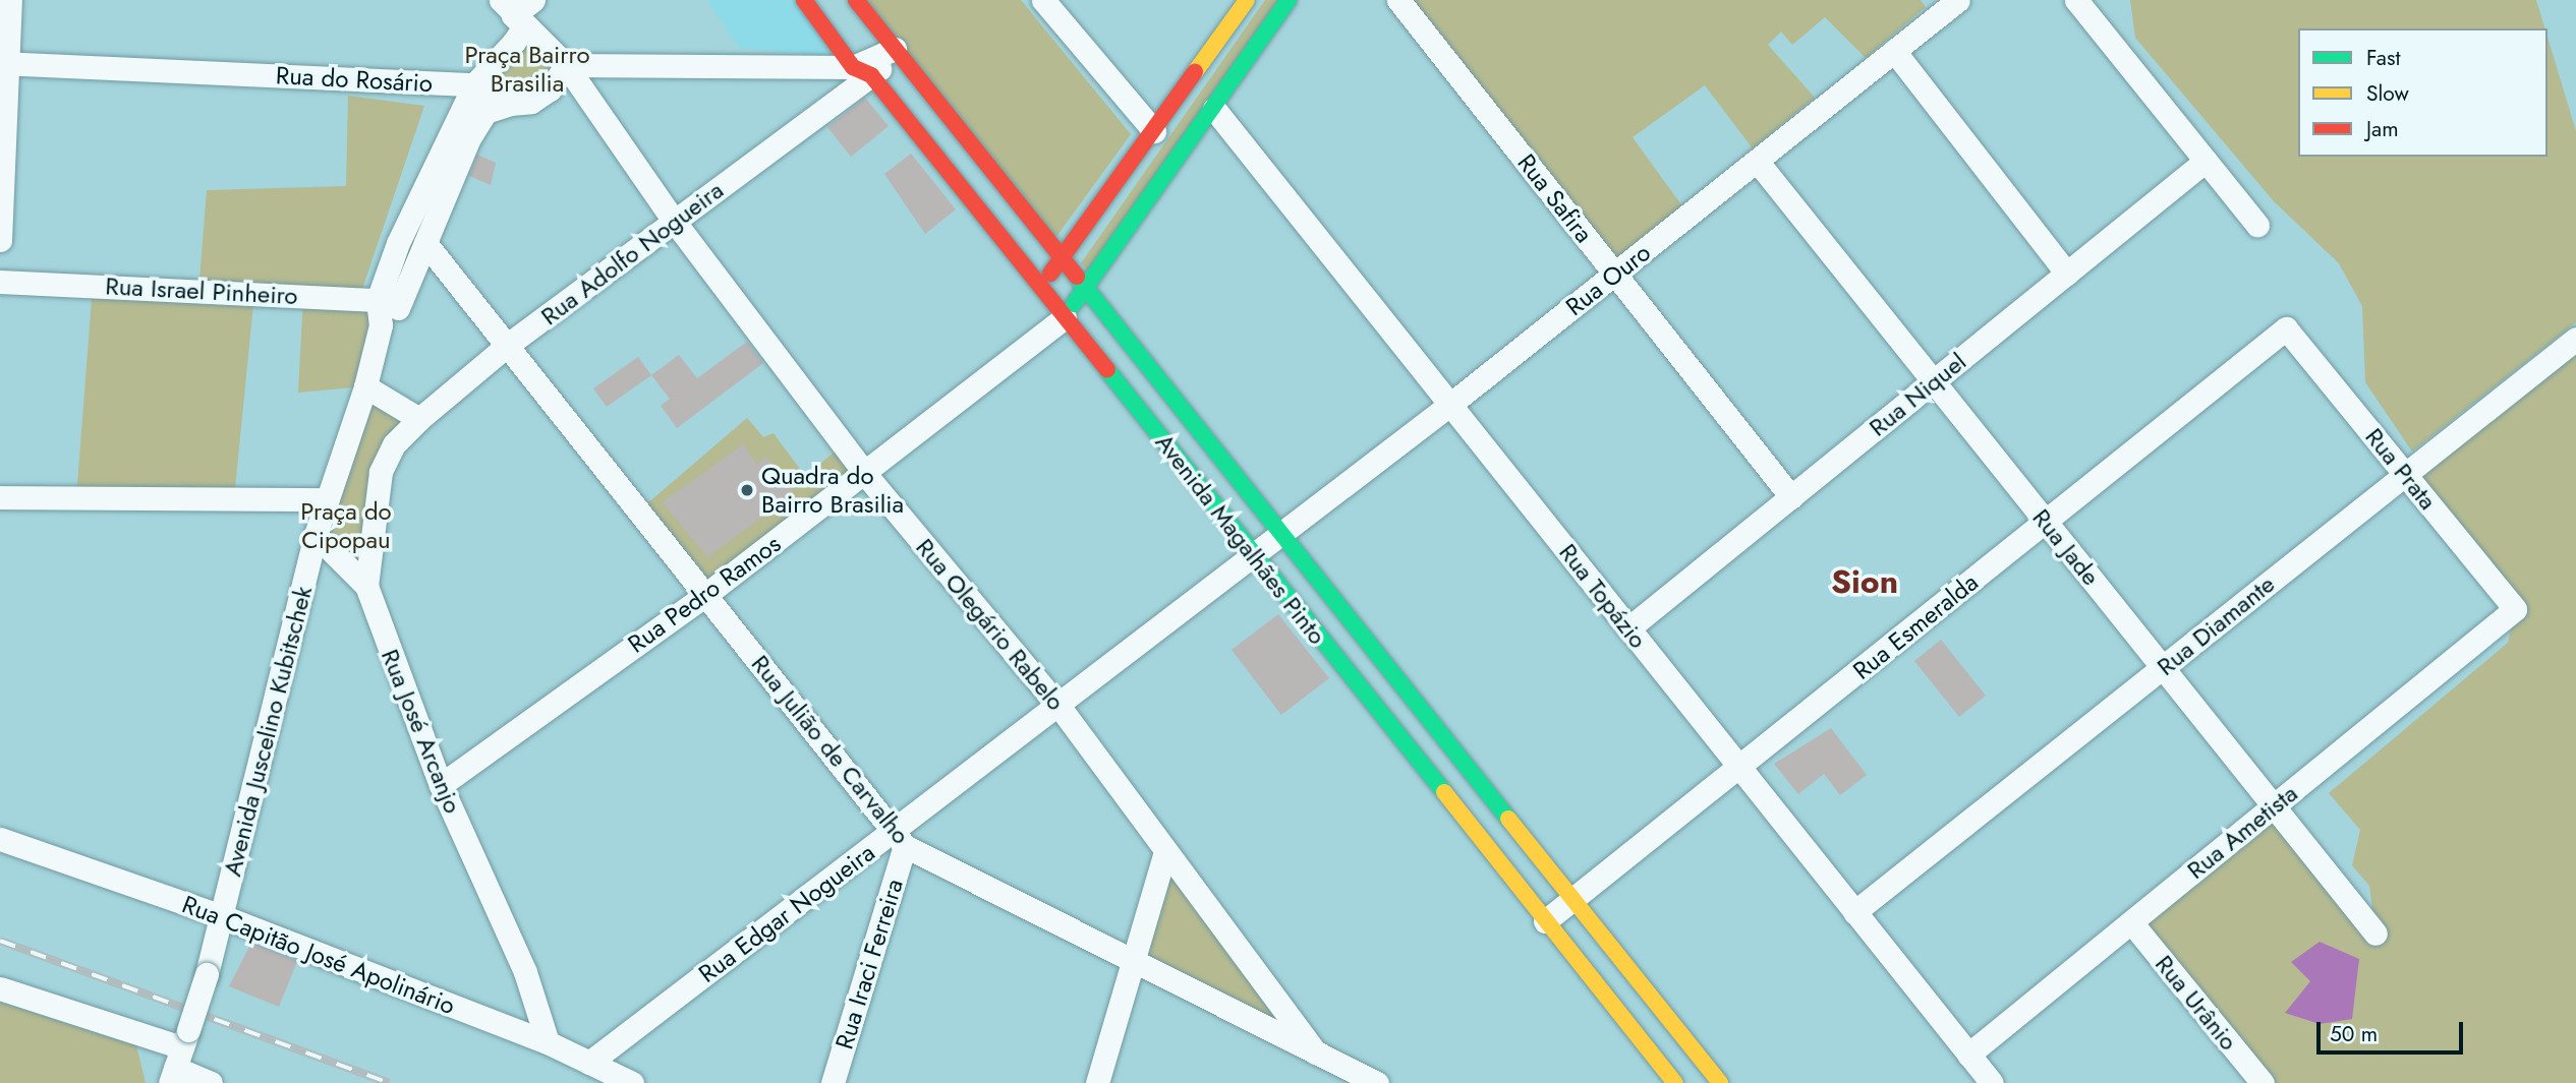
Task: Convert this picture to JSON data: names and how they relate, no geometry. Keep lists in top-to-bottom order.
{
  "streets": {
    "main road": ["Avenida Magalhães Pinto"],
    "street": [
      "Rua do Rosário",
      "Rua Safira",
      "Rua Adolfo Nogueira",
      "Rua Ouro",
      "Rua Israel Pinheiro",
      "Rua Niquel",
      "Rua Prata",
      "Rua Jade",
      "Rua Pedro Ramos",
      "Rua Topázio",
      "Rua Olegário Rabelo",
      "Rua Diamante",
      "Rua Esmeralda",
      "Avenida Juscelino Kubitschek",
      "Rua José Arcanjo",
      "Rua Julião de Carvalho",
      "Rua Ametista",
      "Rua Edgar Nogueira",
      "Rua Capitão José Apolinário",
      "Rua Iraci Ferreira",
      "Rua Urânio"
    ]
  },
  "crossings": [
    ["Rua do Rosário", "Avenida Juscelino Kubitschek"],
    ["Rua Safira", "Rua Ouro"],
    ["Rua Safira", "Rua Niquel"],
    ["Rua Adolfo Nogueira", "Avenida Magalhães Pinto"],
    ["Rua Adolfo Nogueira", "Rua Olegário Rabelo"],
    ["Rua Adolfo Nogueira", "Rua José Arcanjo"],
    ["Rua Adolfo Nogueira", "Rua Julião de Carvalho"],
    ["Rua Ouro", "Avenida Magalhães Pinto"],
    ["Rua Ouro", "Rua Jade"],
    ["Rua Ouro", "Rua Topázio"],
    ["Rua Ouro", "Rua Edgar Nogueira"],
    ["Rua Israel Pinheiro", "Avenida Juscelino Kubitschek"],
    ["Rua Niquel", "Rua Jade"],
    ["Rua Niquel", "Rua Topázio"],
    ["Rua Prata", "Rua Diamante"],
    ["Rua Prata", "Rua Esmeralda"],
    ["Rua Prata", "Rua Ametista"],
    ["Avenida Magalhães Pinto", "Rua Pedro Ramos"],
    ["Avenida Magalhães Pinto", "Rua Esmeralda"],
    ["Avenida Magalhães Pinto", "Rua Edgar Nogueira"],
    ["Rua Jade", "Rua Diamante"],
    ["Rua Jade", "Rua Esmeralda"],
    ["Rua Jade", "Rua Ametista"],
    ["Rua Pedro Ramos", "Rua Olegário Rabelo"],
    ["Rua Pedro Ramos", "Rua José Arcanjo"],
    ["Rua Pedro Ramos", "Rua Julião de Carvalho"],
    ["Rua Topázio", "Rua Diamante"],
    ["Rua Topázio", "Rua Esmeralda"],
    ["Rua Topázio", "Rua Ametista"],
    ["Rua Olegário Rabelo", "Avenida Juscelino Kubitschek"],
    ["Rua Olegário Rabelo", "Rua Julião de Carvalho"],
    ["Rua Olegário Rabelo", "Rua Edgar Nogueira"],
    ["Avenida Juscelino Kubitschek", "Rua Julião de Carvalho"],
    ["Avenida Juscelino Kubitschek", "Rua Capitão José Apolinário"],
    ["Rua José Arcanjo", "Rua Capitão José Apolinário"],
    ["Rua Julião de Carvalho", "Rua Edgar Nogueira"],
    ["Rua Julião de Carvalho", "Rua Iraci Ferreira"],
    ["Rua Ametista", "Rua Urânio"],
    ["Rua Edgar Nogueira", "Rua Capitão José Apolinário"],
    ["Rua Edgar Nogueira", "Rua Iraci Ferreira"]
  ],
  "districts": ["Sion"],
  "parks": ["Praça Bairro Brasilia", "Praça do Cipopau"],
  "places": ["Quadra do Bairro Brasilia"],
  "legend": ["Fast", "Slow", "Jam"],
  "scale_bar": "50 m"
}
